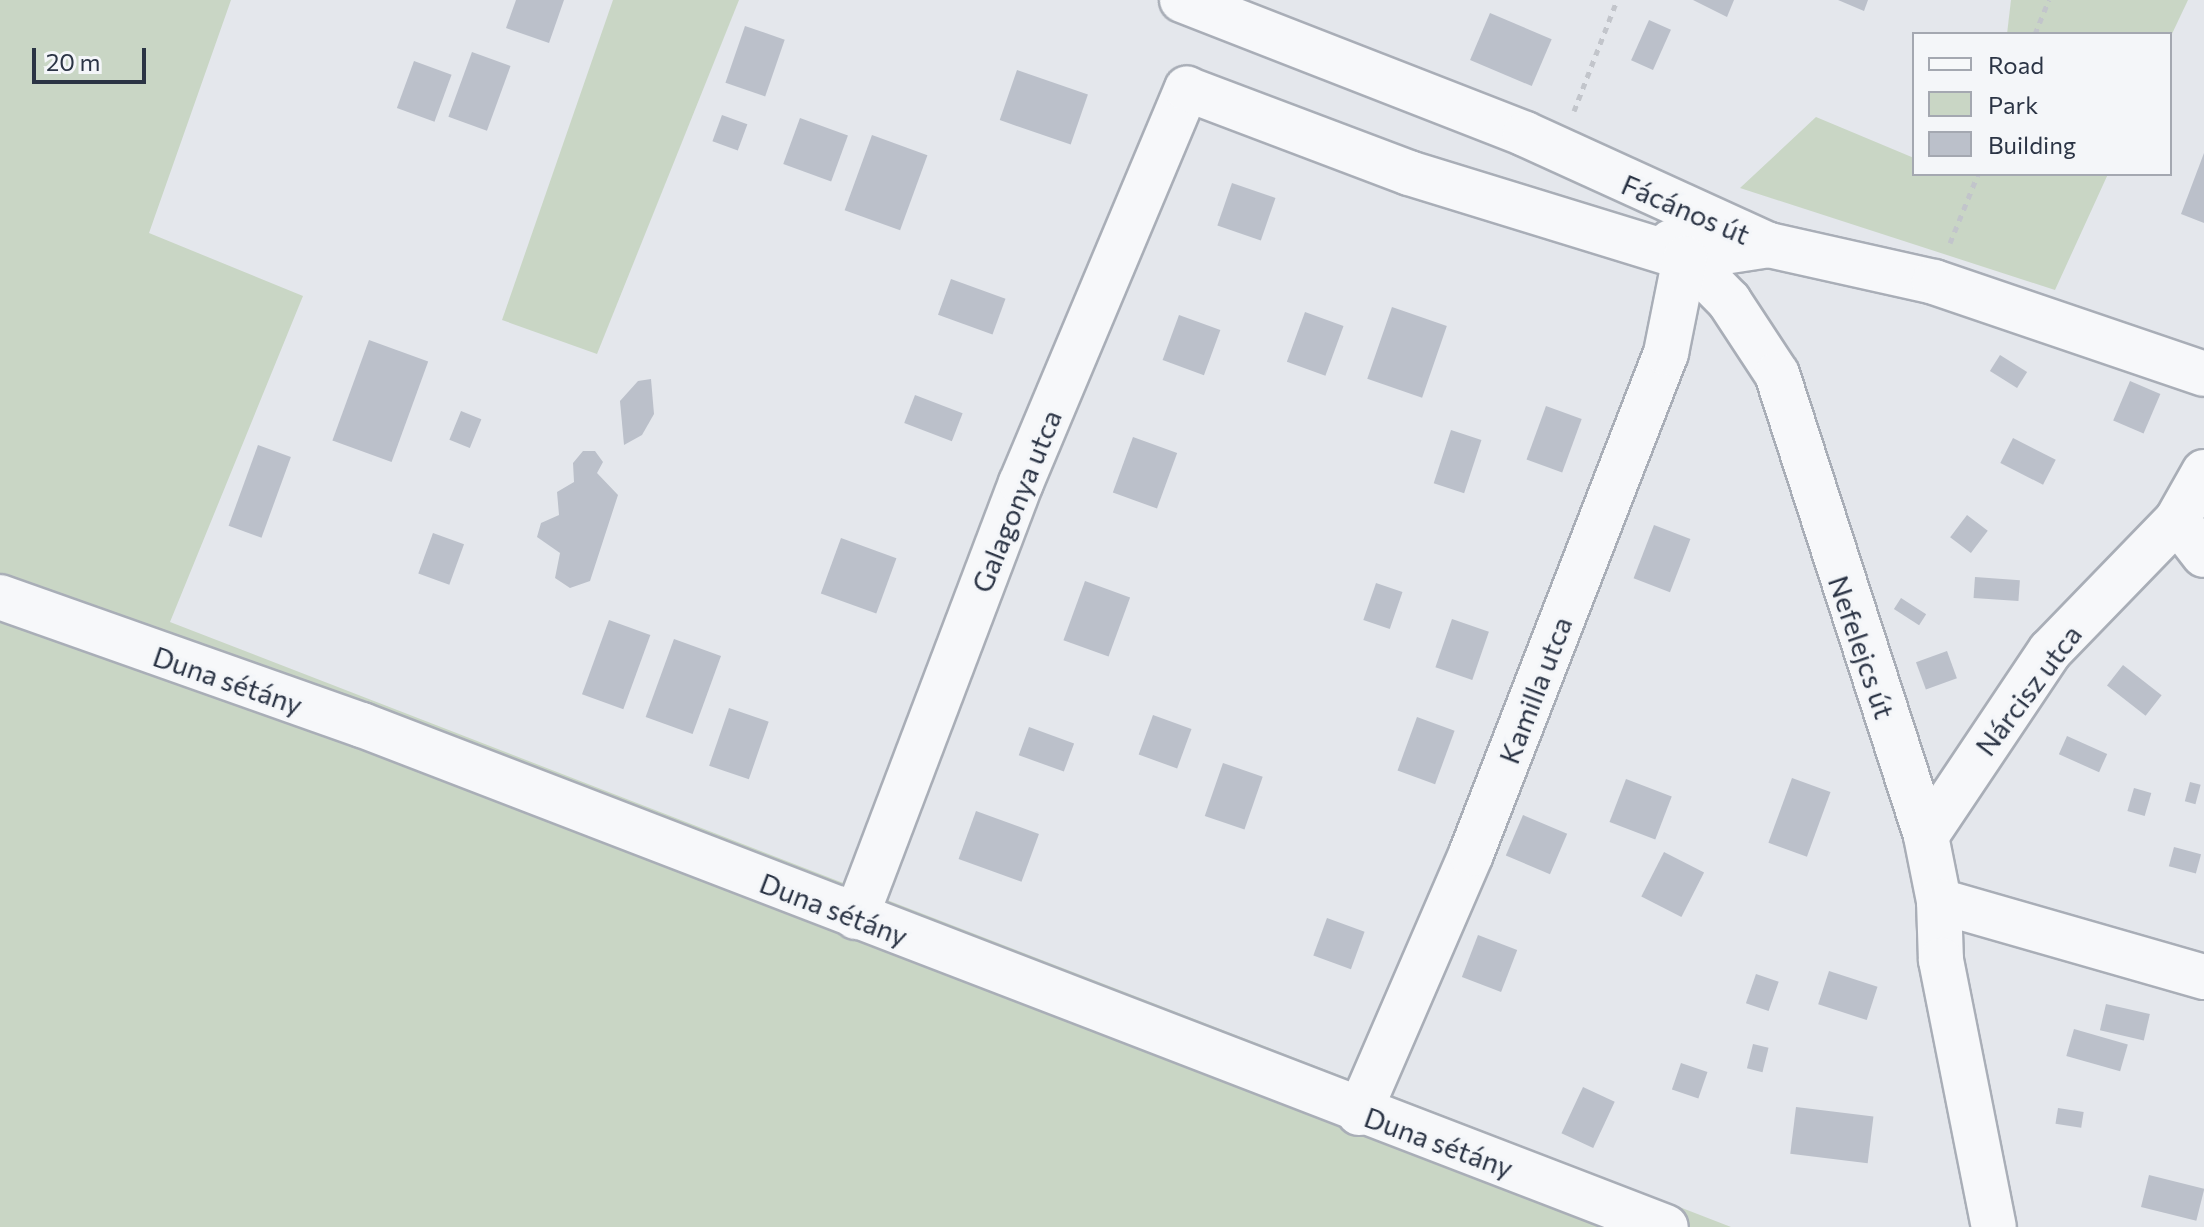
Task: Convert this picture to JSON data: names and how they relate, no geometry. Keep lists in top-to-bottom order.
{
  "streets": {
    "street": [
      "Fácános út",
      "Galagonya utca",
      "Nefelejcs út",
      "Duna sétány",
      "Kamilla utca",
      "Nárcisz utca"
    ]
  },
  "crossings": [
    ["Fácános út", "Nefelejcs út"],
    ["Galagonya utca", "Nefelejcs út"],
    ["Galagonya utca", "Duna sétány"],
    ["Galagonya utca", "Kamilla utca"],
    ["Nefelejcs út", "Kamilla utca"],
    ["Nefelejcs út", "Nárcisz utca"],
    ["Duna sétány", "Kamilla utca"]
  ],
  "legend": ["Road", "Park", "Building"],
  "scale_bar": "20 m"
}
